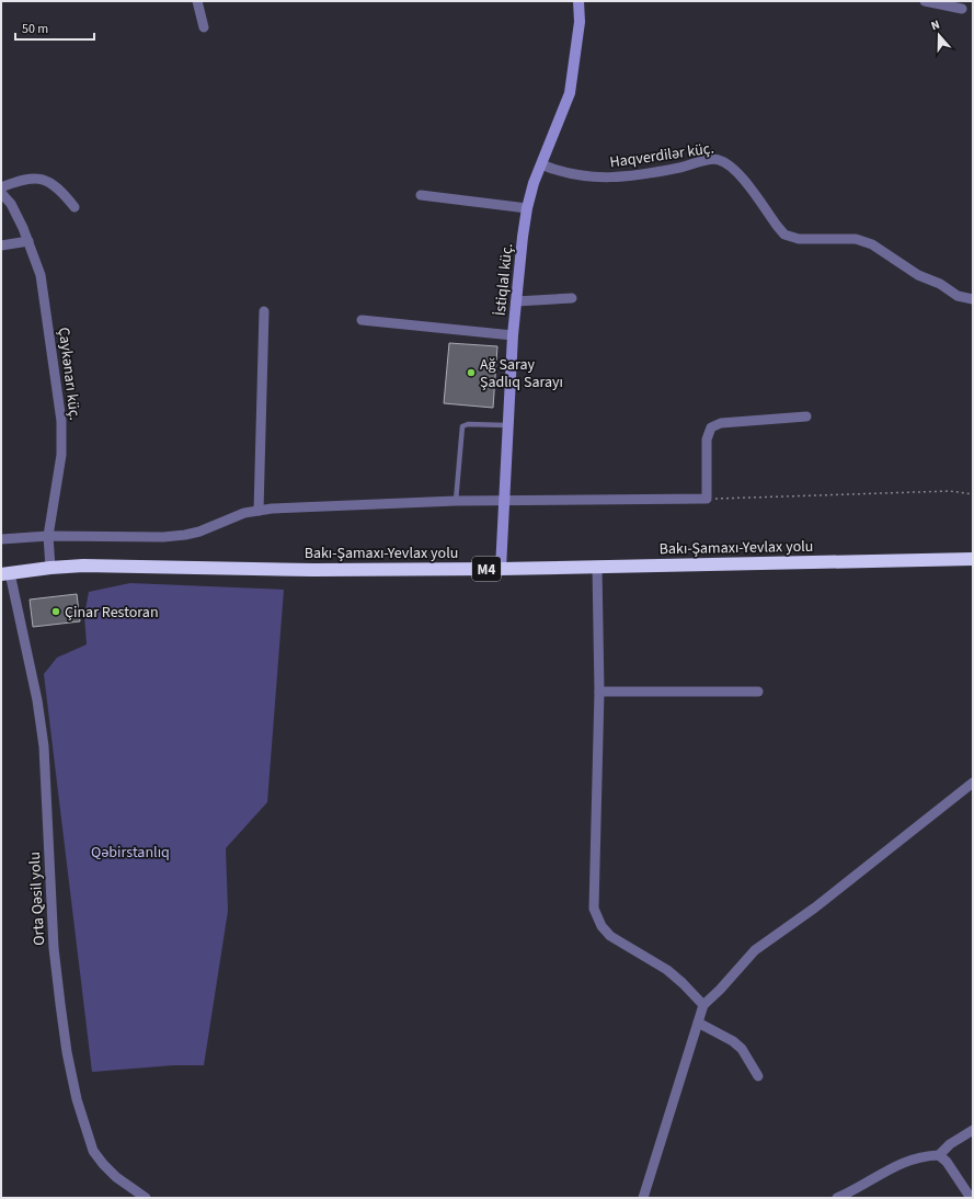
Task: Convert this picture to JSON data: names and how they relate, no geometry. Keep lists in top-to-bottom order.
{
  "streets": {
    "highway": ["Bakı-Şamaxı-Yevlax yolu", "M4"],
    "street": [
      "Haqverdilər küç.",
      "İstiqlal küç.",
      "Çaykənarı küç.",
      "Orta Qəsil yolu"
    ]
  },
  "crossings": [
    ["Haqverdilər küç.", "İstiqlal küç."],
    ["İstiqlal küç.", "Bakı-Şamaxı-Yevlax yolu"],
    ["Çaykənarı küç.", "Bakı-Şamaxı-Yevlax yolu"],
    ["Bakı-Şamaxı-Yevlax yolu", "Orta Qəsil yolu"]
  ],
  "parks": ["Qəbirstanlıq"],
  "places": ["Ağ Saray Şadlıq Sarayı", "Çinar Restoran"],
  "scale_bar": "50 m",
  "north": "top"
}
